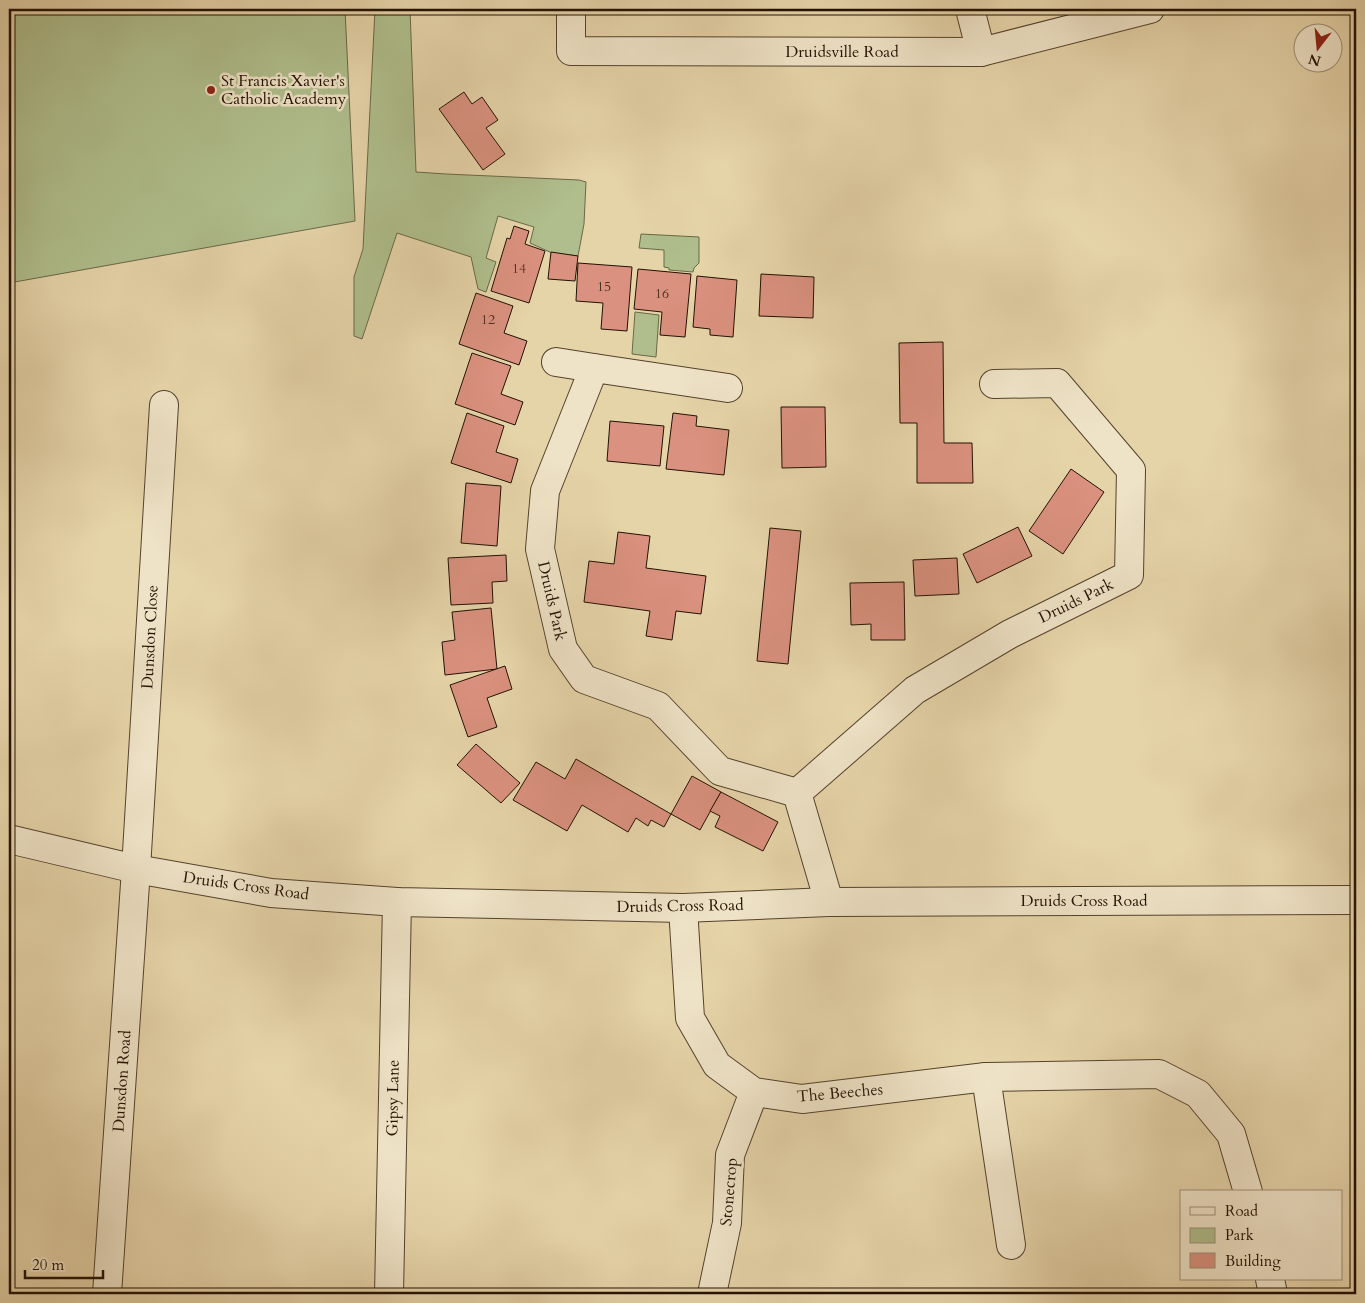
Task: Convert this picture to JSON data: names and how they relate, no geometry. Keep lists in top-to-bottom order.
{
  "streets": {
    "street": [
      "Druidsville Road",
      "Druids Park",
      "Dunsdon Close",
      "Druids Cross Road",
      "Dunsdon Road",
      "The Beeches",
      "Gipsy Lane",
      "Stonecrop"
    ]
  },
  "crossings": [
    ["Dunsdon Close", "Druids Cross Road"],
    ["Dunsdon Close", "Dunsdon Road"],
    ["Druids Cross Road", "Dunsdon Road"],
    ["Druids Cross Road", "The Beeches"],
    ["Druids Cross Road", "Gipsy Lane"],
    ["The Beeches", "Stonecrop"]
  ],
  "places": ["St Francis Xavier's Catholic Academy"],
  "house_numbers": [
    "14",
    "15",
    "16",
    "12"
  ],
  "legend": ["Road", "Park", "Building"],
  "scale_bar": "20 m",
  "north": "bottom"
}
